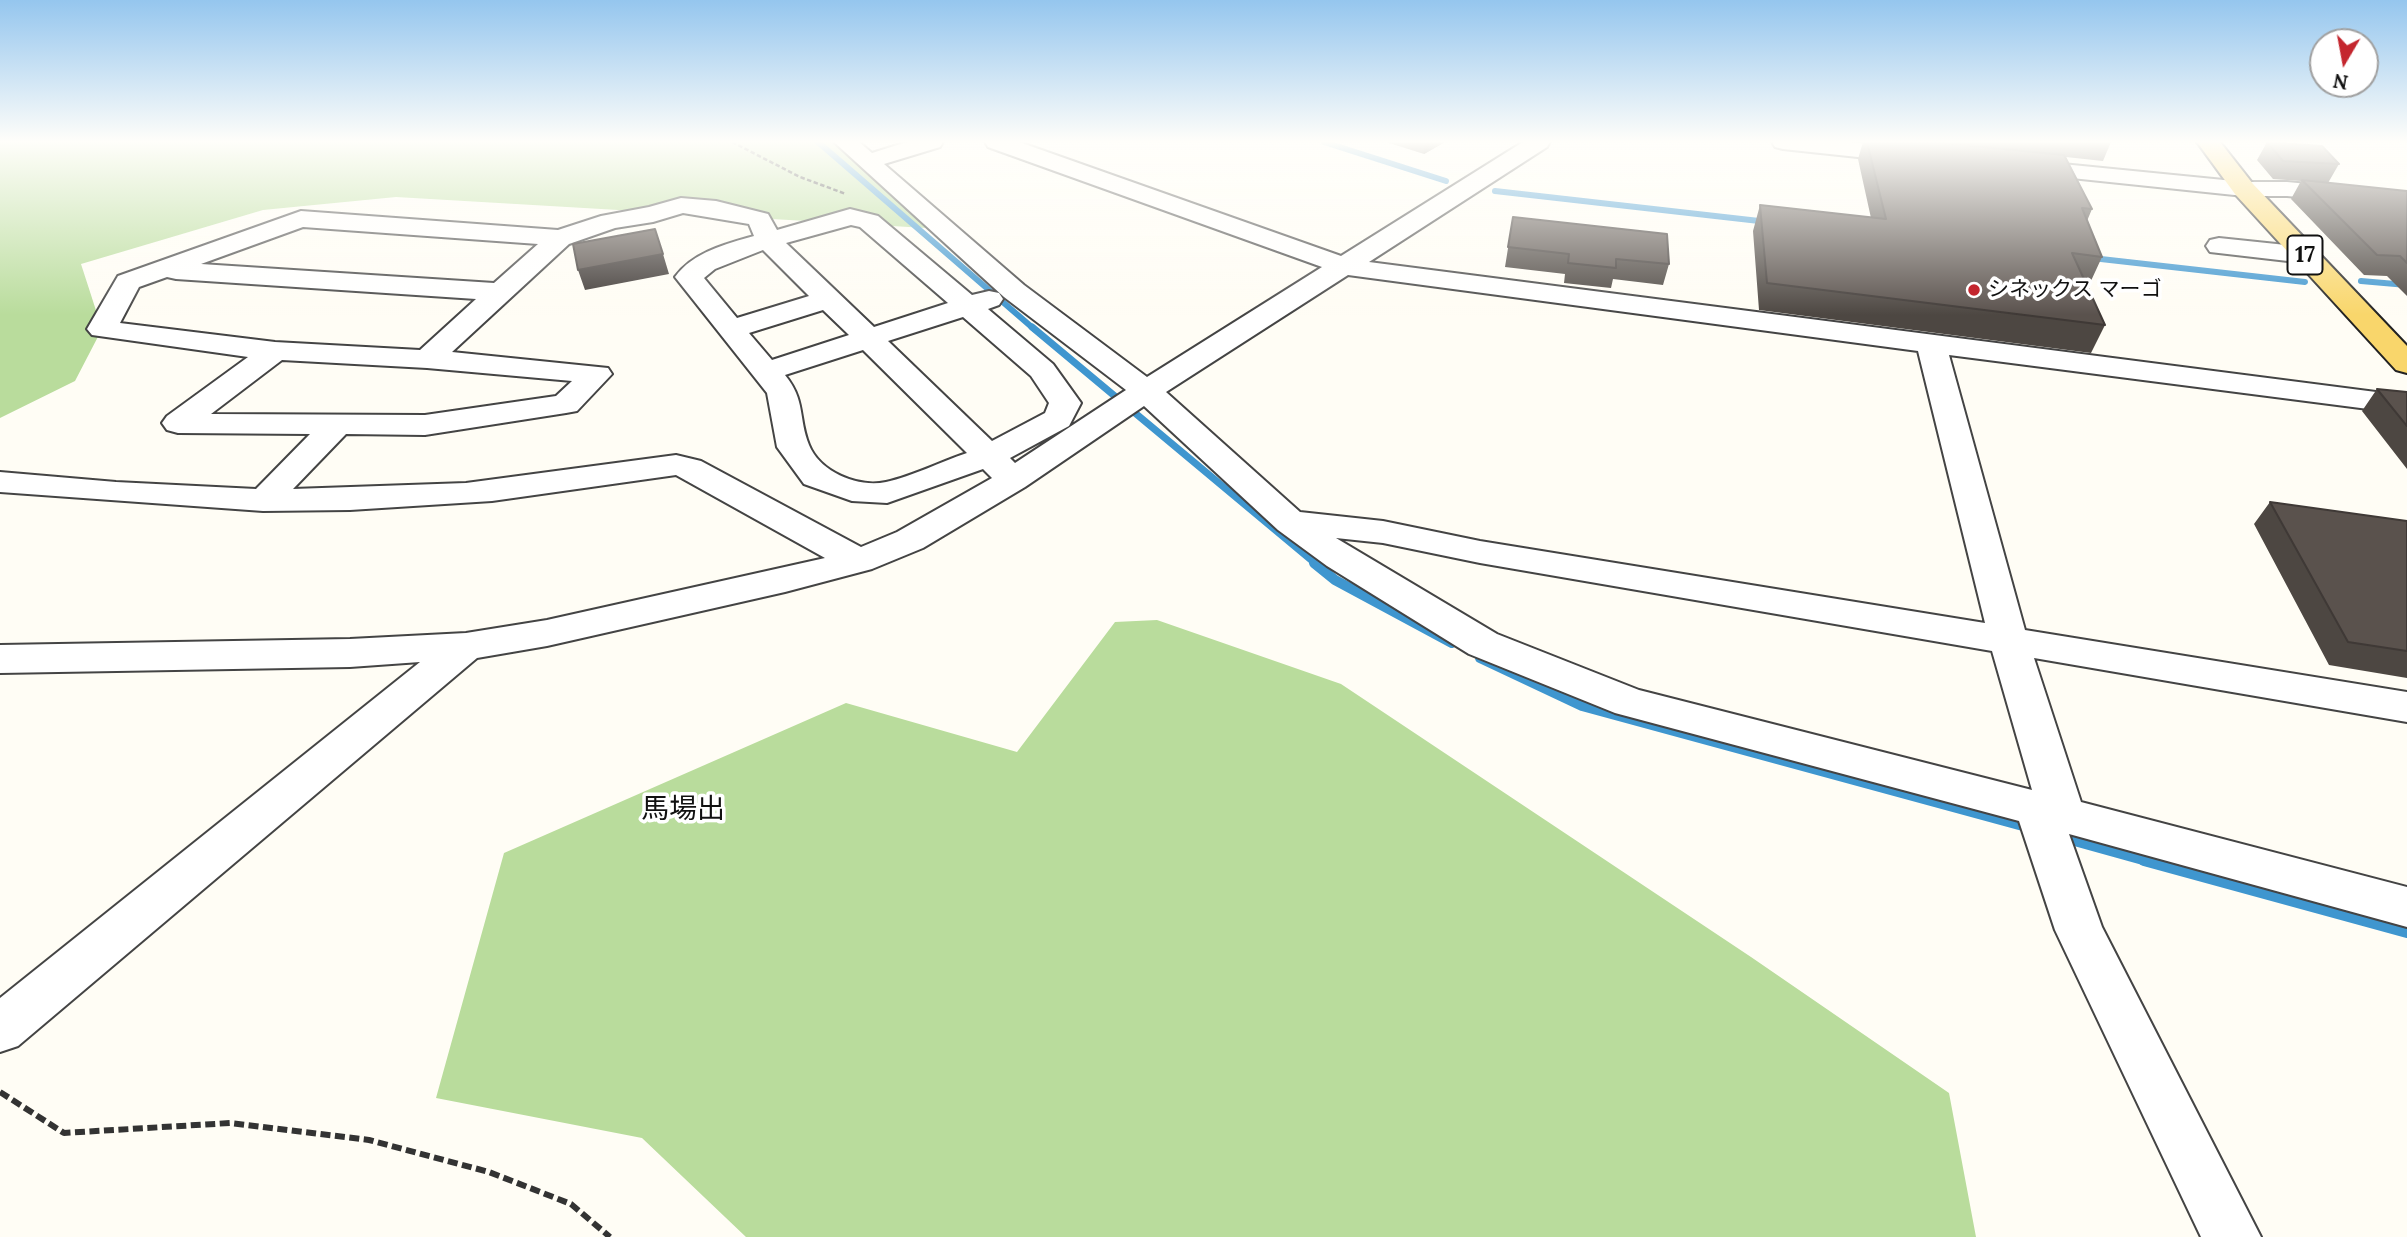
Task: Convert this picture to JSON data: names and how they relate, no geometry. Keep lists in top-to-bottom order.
{
  "streets": {
    "main road": ["17"]
  },
  "districts": ["馬場出"],
  "places": ["シネックス マーゴ"],
  "north": "bottom"
}
